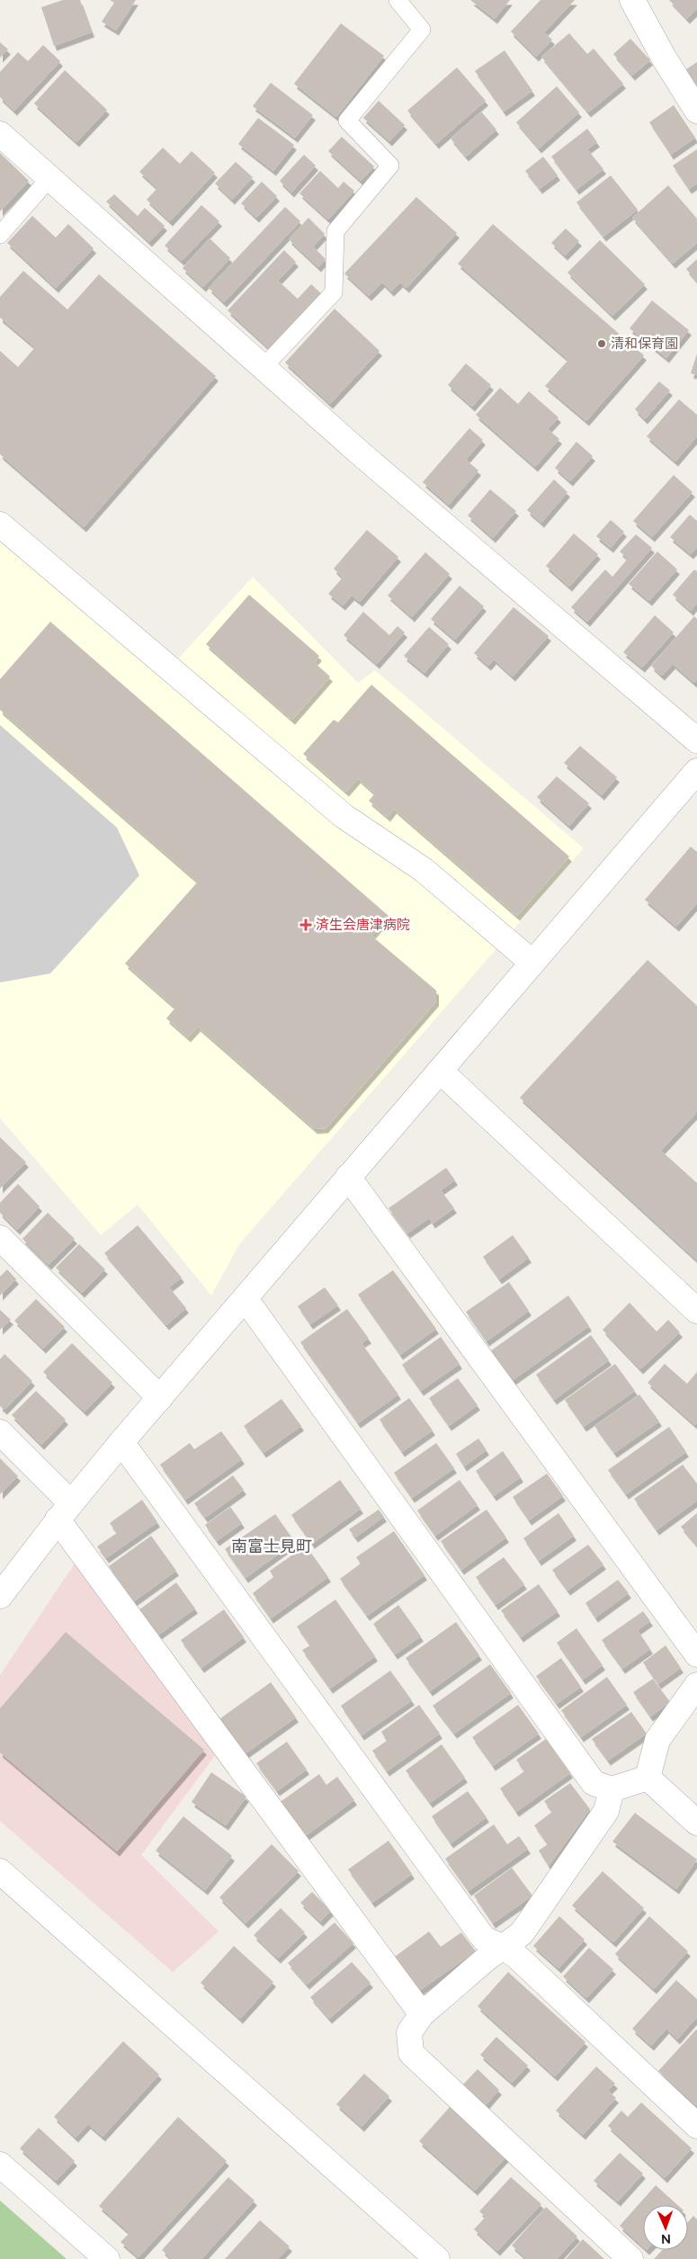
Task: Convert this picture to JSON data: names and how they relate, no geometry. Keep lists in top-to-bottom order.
{
  "districts": ["南富士見町"],
  "places": {
    "other": ["清和保育園"],
    "health": ["済生会唐津病院"]
  },
  "north": "bottom"
}
